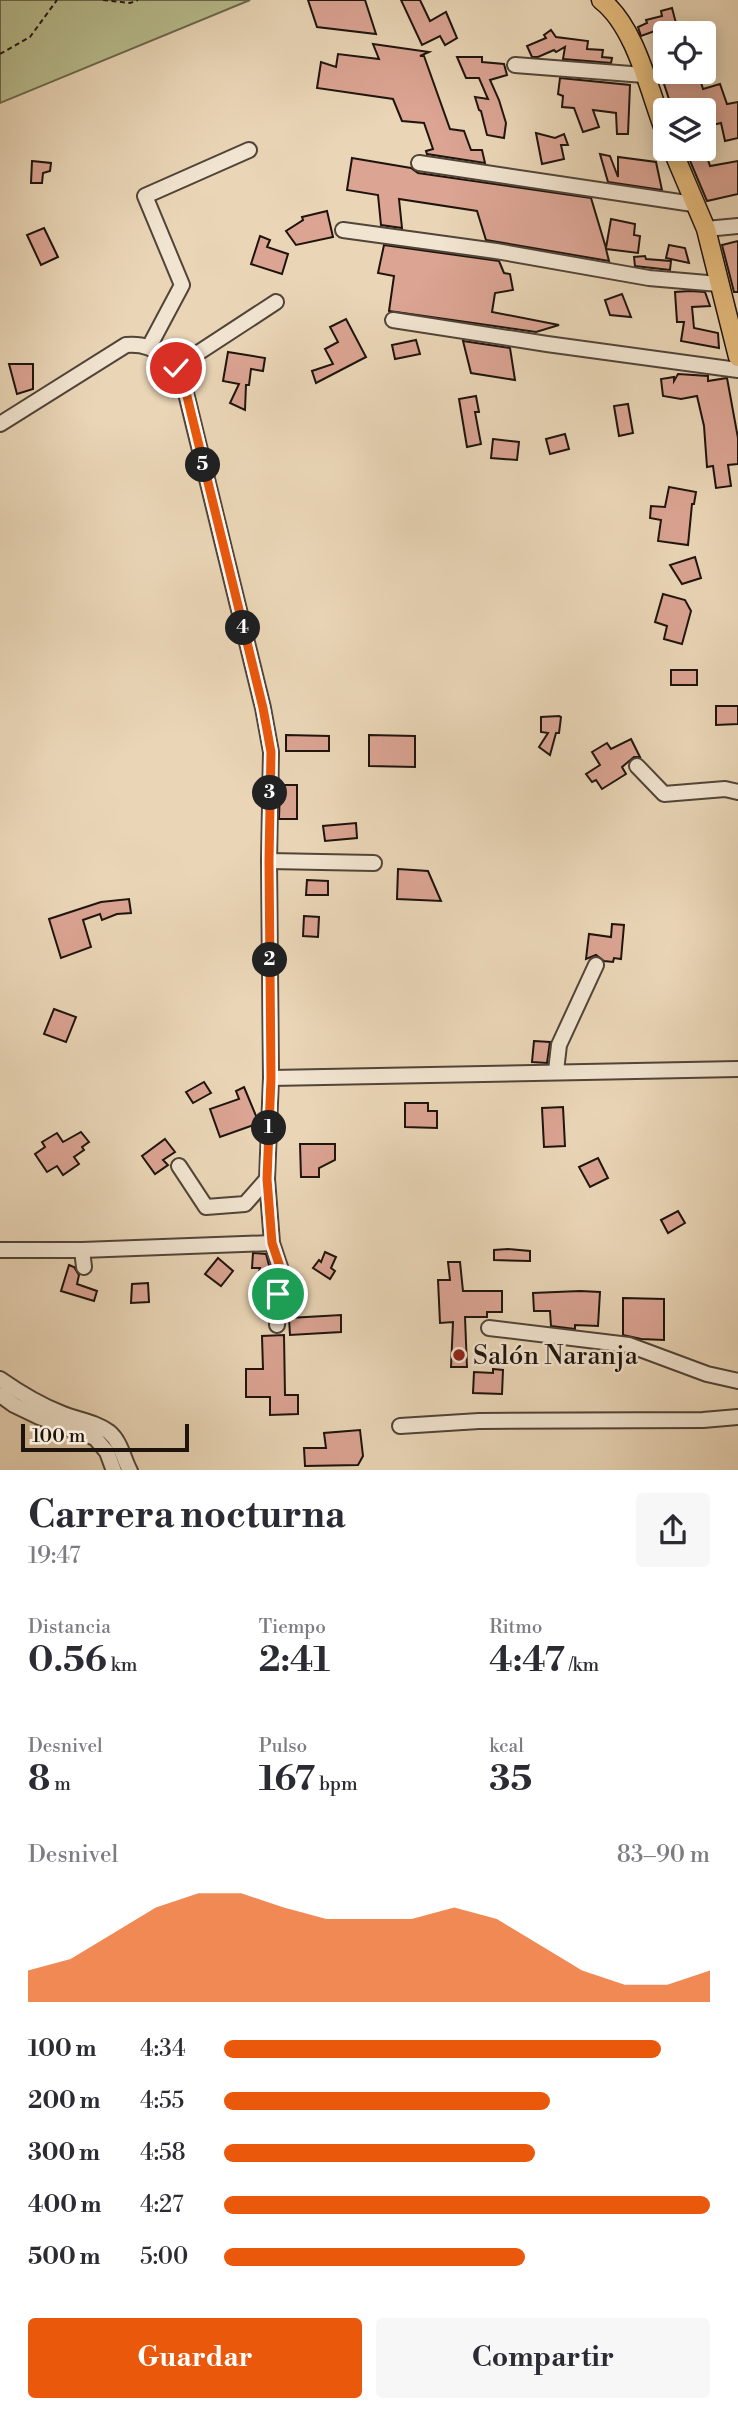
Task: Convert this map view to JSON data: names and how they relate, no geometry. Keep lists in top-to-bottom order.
{
  "places": ["Salón Naranja"],
  "scale_bar": "100 m",
  "page": {
    "pins": [
      "5",
      "4",
      "3",
      "2",
      "1"
    ],
    "scale": "100 m",
    "heading": ["Carrera nocturna", "19:47"],
    "stats": [
      ["Distancia", "0.56 km"],
      ["Tiempo", "2:41"],
      ["Ritmo", "4:47 /km"],
      ["Desnivel", "8 m"],
      ["Pulso", "167 bpm"],
      ["kcal", "35"]
    ],
    "chart": ["Desnivel", "83–90 m"],
    "list": [
      {
        "name": "100 m",
        "note": "4:34"
      },
      {
        "name": "200 m",
        "note": "4:55"
      },
      {
        "name": "300 m",
        "note": "4:58"
      },
      {
        "name": "400 m",
        "note": "4:27"
      },
      {
        "name": "500 m",
        "note": "5:00"
      }
    ],
    "buttons": ["Guardar", "Compartir"]
  }
}
